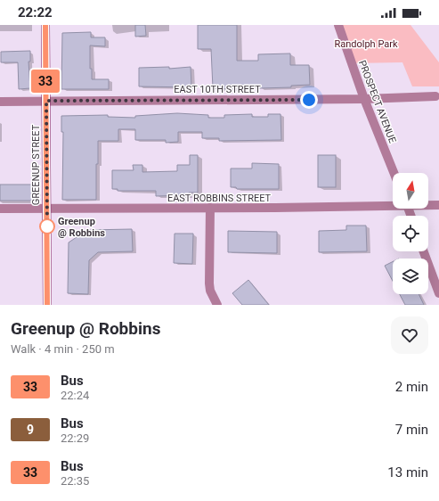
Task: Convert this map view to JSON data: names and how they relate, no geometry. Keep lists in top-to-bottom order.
{
  "streets": {
    "main road": ["GREENUP STREET"],
    "street": ["EAST 10TH STREET", "PROSPECT AVENUE", "EAST ROBBINS STREET"]
  },
  "crossings": [
    ["EAST 10TH STREET", "PROSPECT AVENUE"],
    ["EAST 10TH STREET", "GREENUP STREET"],
    ["GREENUP STREET", "EAST ROBBINS STREET"]
  ],
  "parks": ["Randolph Park"],
  "places": ["Greenup @ Robbins"],
  "lines": ["bus line 33"],
  "north": "top",
  "page": {
    "status": "22:22",
    "on_map": "33",
    "heading": ["Greenup @ Robbins", "Walk · 4 min · 250 m"],
    "list": [
      {
        "mark": "33",
        "name": "Bus",
        "note": "22:24",
        "value": "2 min"
      },
      {
        "mark": "9",
        "name": "Bus",
        "note": "22:29",
        "value": "7 min"
      },
      {
        "mark": "33",
        "name": "Bus",
        "note": "22:35",
        "value": "13 min"
      }
    ]
  }
}
